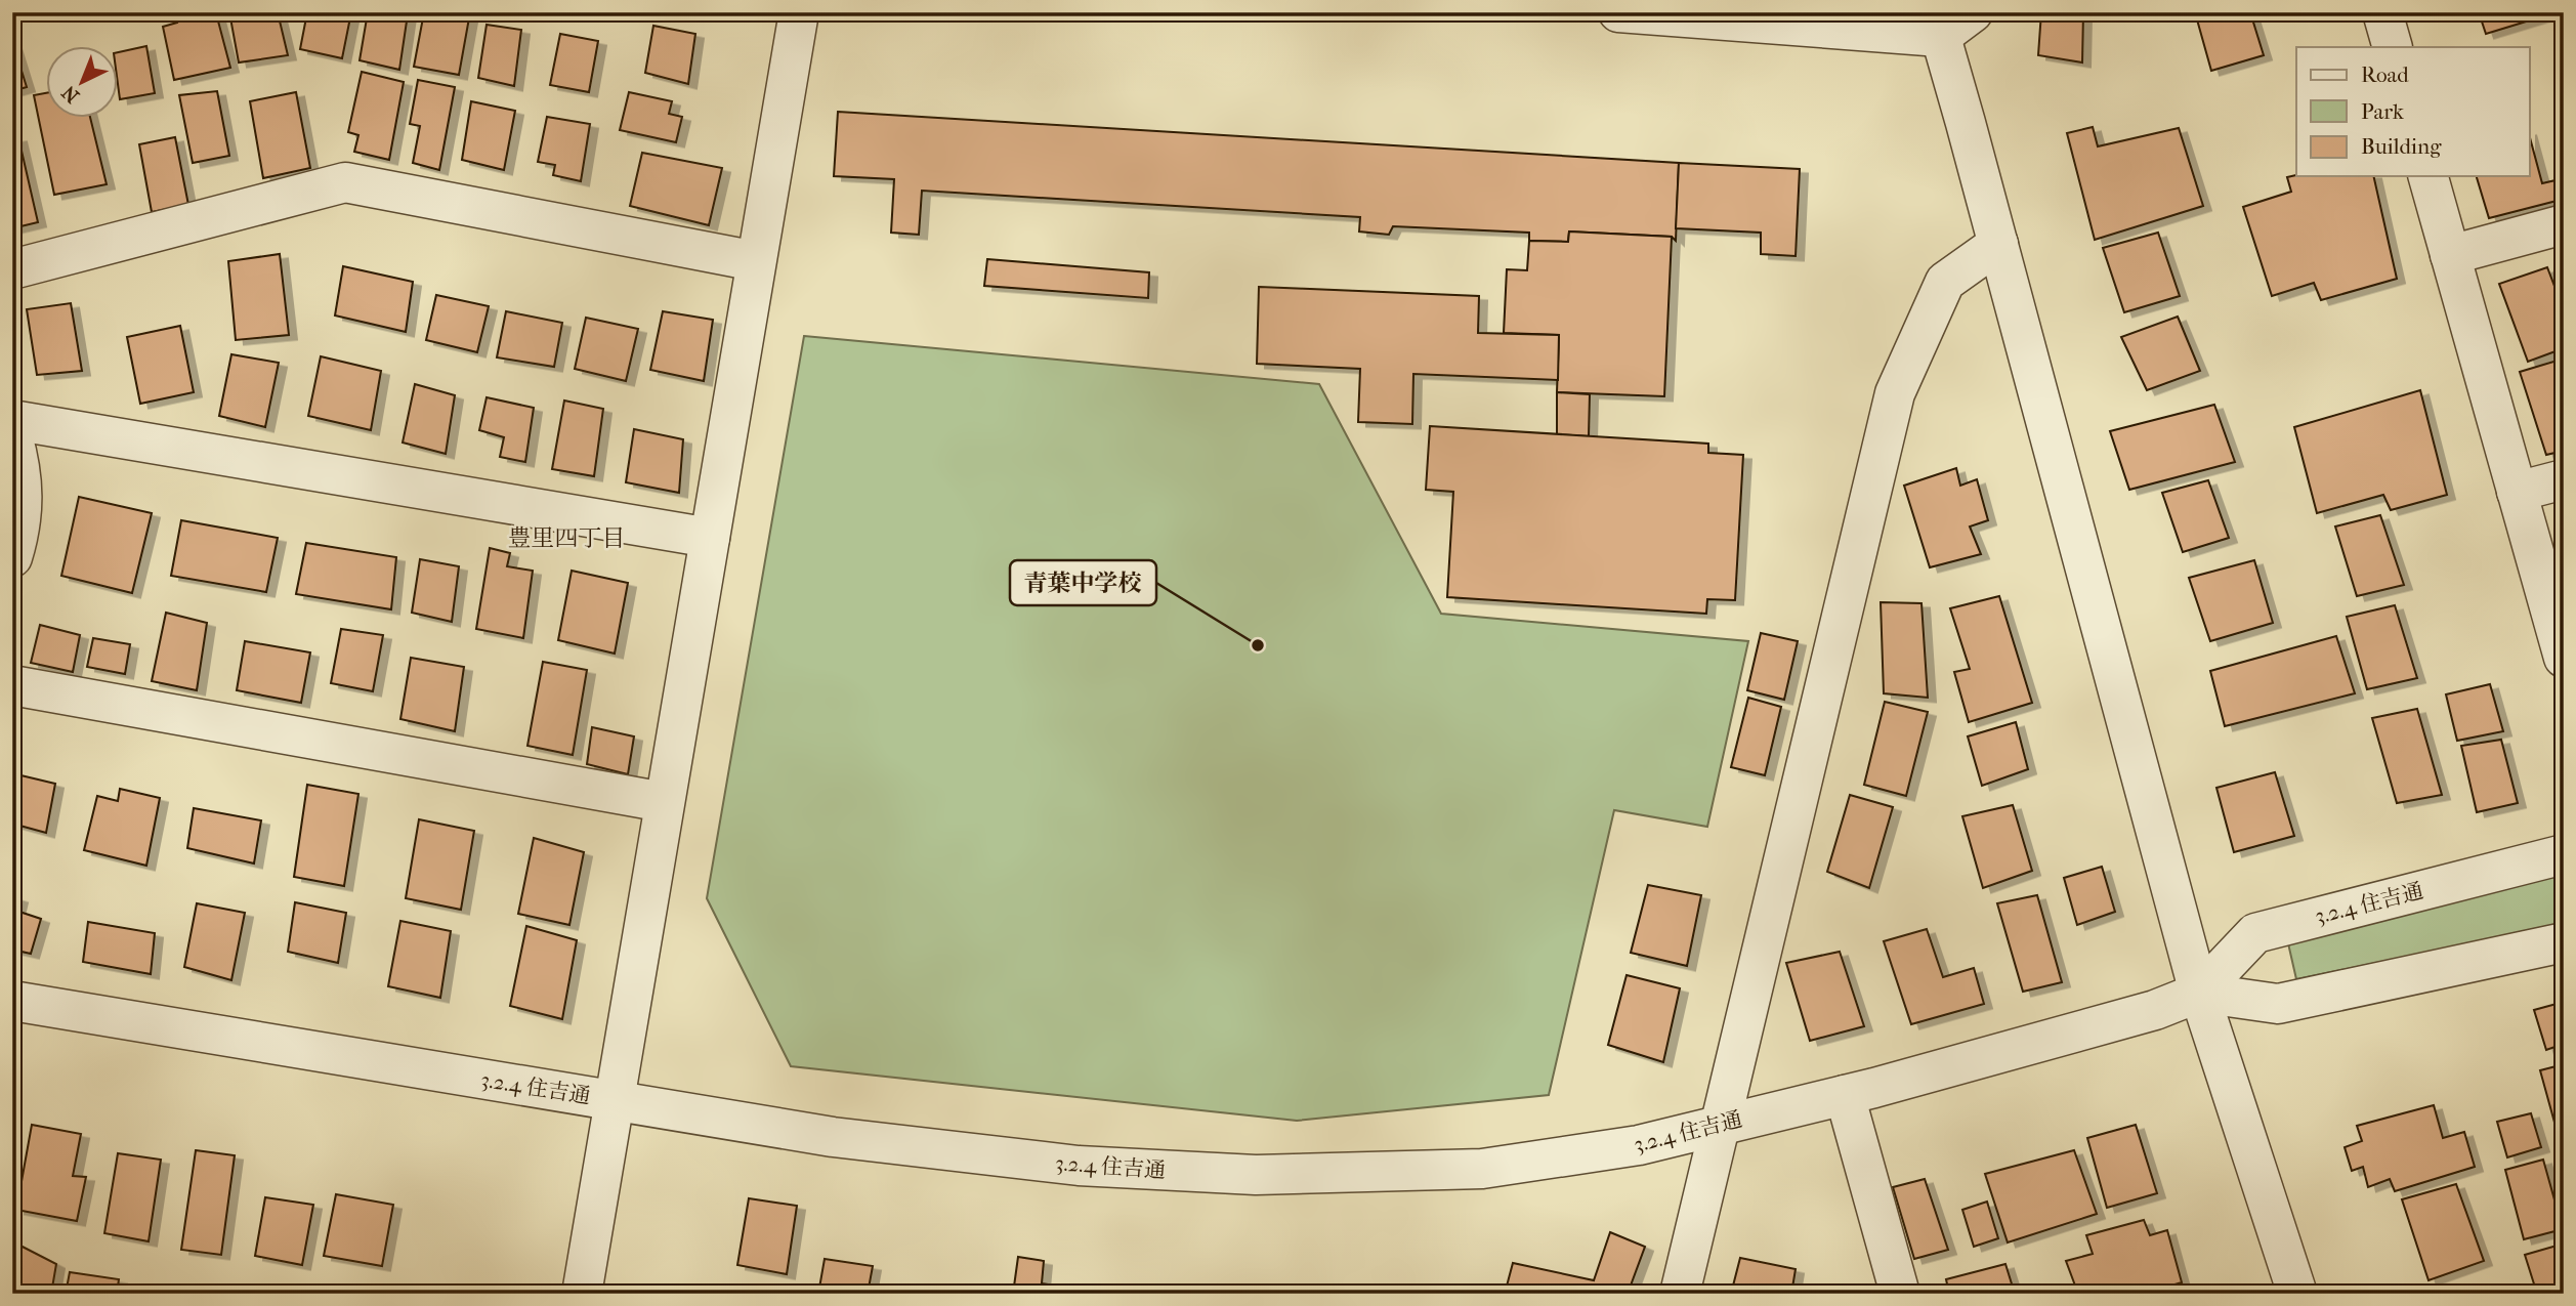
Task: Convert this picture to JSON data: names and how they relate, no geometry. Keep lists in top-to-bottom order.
{
  "streets": {
    "street": ["3.2.4 住吉通"]
  },
  "districts": ["豊里四丁目"],
  "places": ["青葉中学校"],
  "legend": ["Road", "Park", "Building"],
  "north": "bottom left"
}
